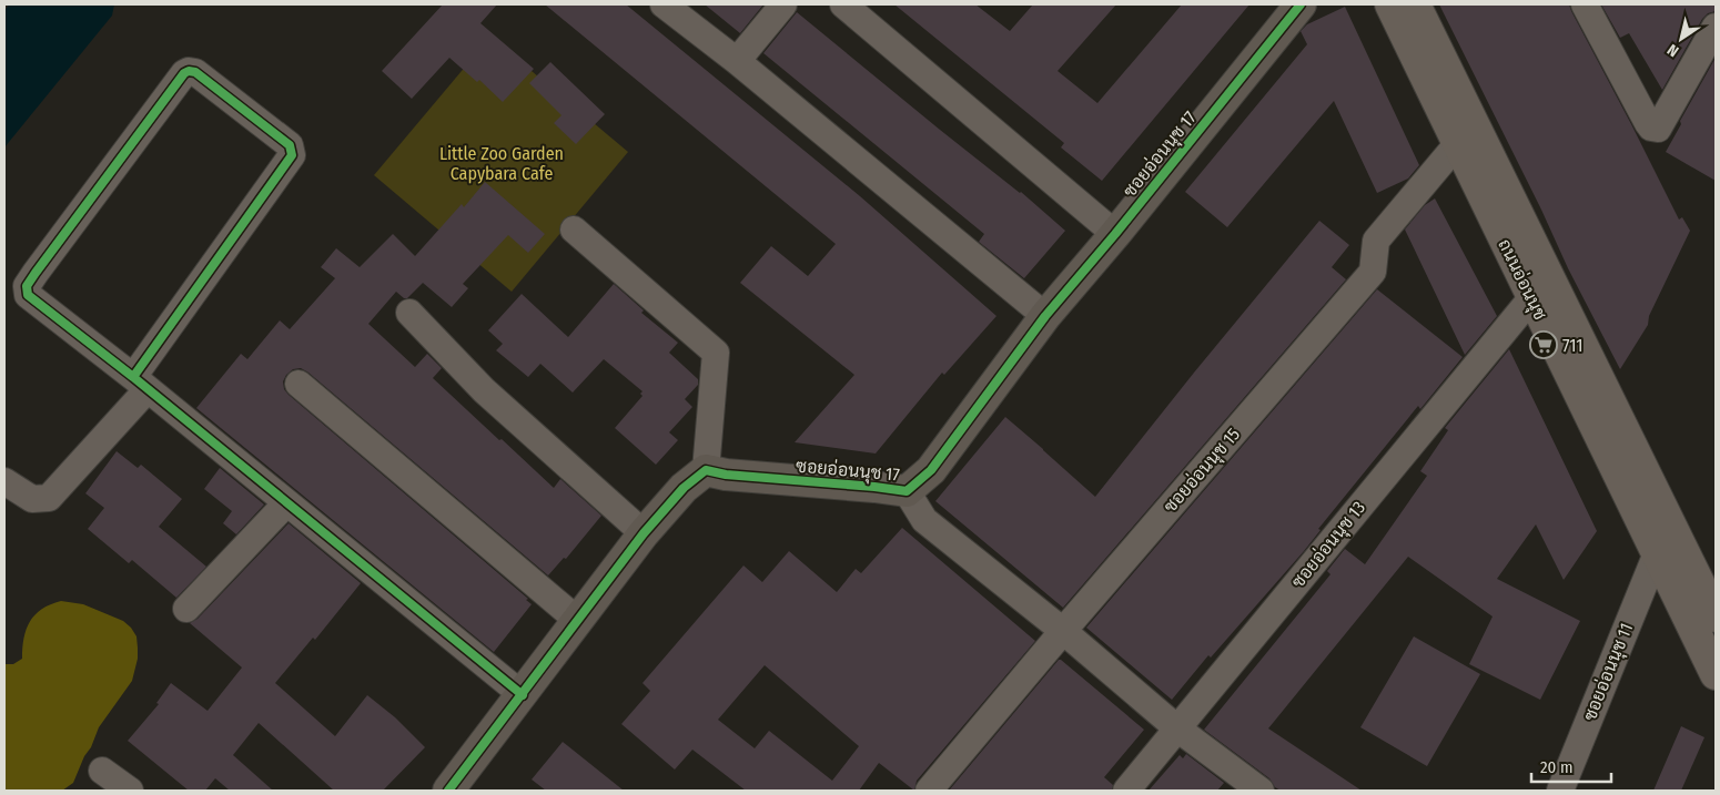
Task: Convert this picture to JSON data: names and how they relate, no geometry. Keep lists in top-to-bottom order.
{
  "streets": {
    "main road": ["ถนนอ่อนนุช"],
    "street": [
      "ซอยอ่อนนุช 17",
      "ซอยอ่อนนุช 15",
      "ซอยอ่อนนุช 13",
      "ซอยอ่อนนุช 11"
    ]
  },
  "crossings": [
    ["ถนนอ่อนนุช", "ซอยอ่อนนุช 15"],
    ["ถนนอ่อนนุช", "ซอยอ่อนนุช 13"],
    ["ถนนอ่อนนุช", "ซอยอ่อนนุช 11"]
  ],
  "parks": ["Little Zoo Garden Capybara Cafe"],
  "places": {
    "supermarket": ["711"]
  },
  "scale_bar": "20 m",
  "north": "bottom left"
}
